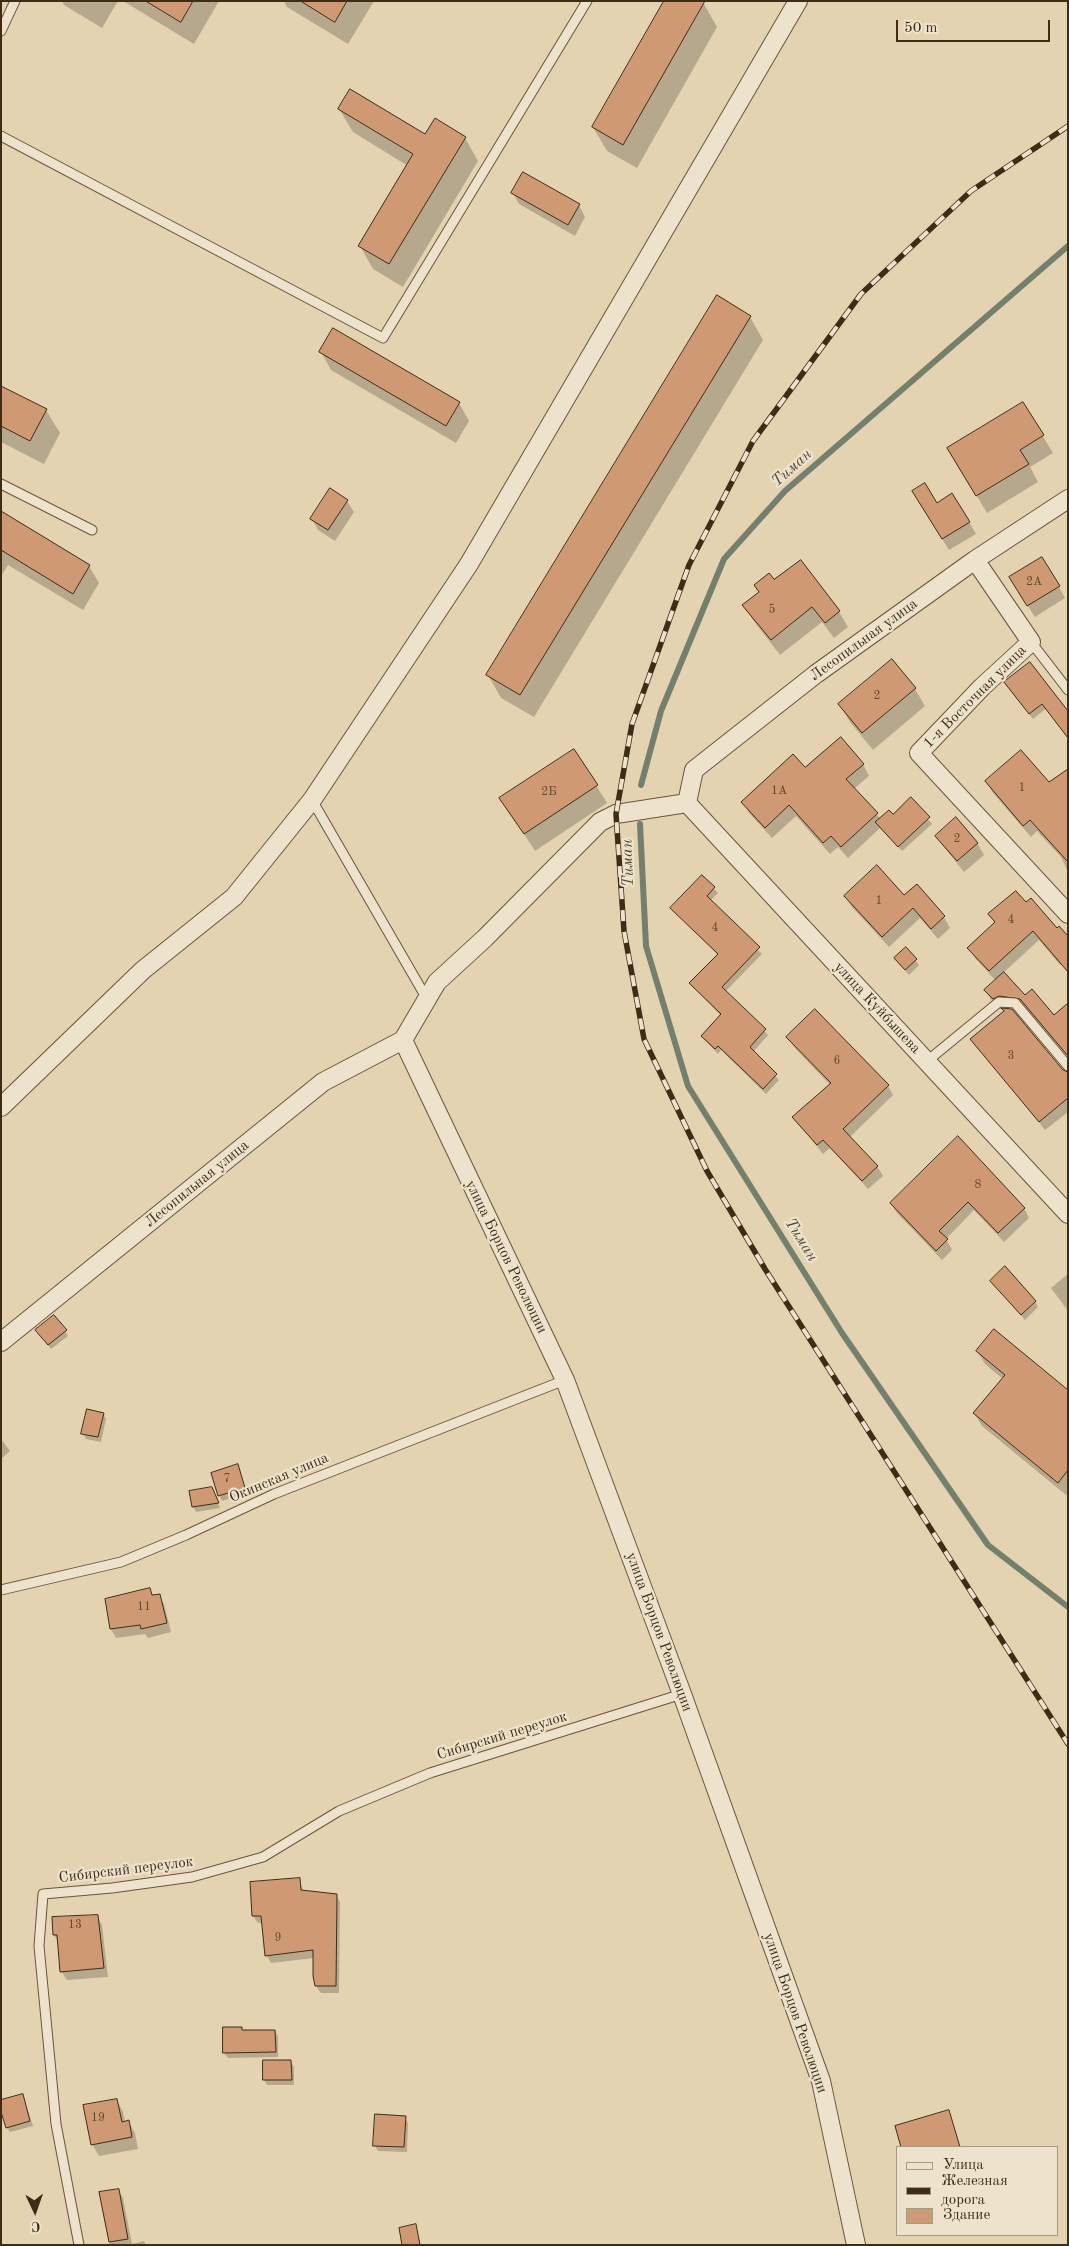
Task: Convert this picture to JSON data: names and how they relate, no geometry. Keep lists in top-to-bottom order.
{
  "streets": {
    "street": [
      "Лесопильная улица",
      "1-я Восточная улица",
      "улица Куйбышева",
      "улица Борцов Революции"
    ],
    "lane": ["Окинская улица", "Сибирский переулок"]
  },
  "crossings": [
    ["Лесопильная улица", "1-я Восточная улица"],
    ["Лесопильная улица", "улица Куйбышева"],
    ["Лесопильная улица", "улица Борцов Революции"],
    ["улица Борцов Революции", "Окинская улица"],
    ["улица Борцов Революции", "Сибирский переулок"]
  ],
  "water": ["Тиман"],
  "house_numbers": [
    "2А",
    "5",
    "2",
    "1",
    "1А",
    "2Б",
    "2",
    "1",
    "4",
    "4",
    "3",
    "6",
    "8",
    "7",
    "11",
    "13",
    "9",
    "19"
  ],
  "legend": ["Улица", "Железная дорога", "Здание"],
  "scale_bar": "50 m",
  "north": "bottom"
}
